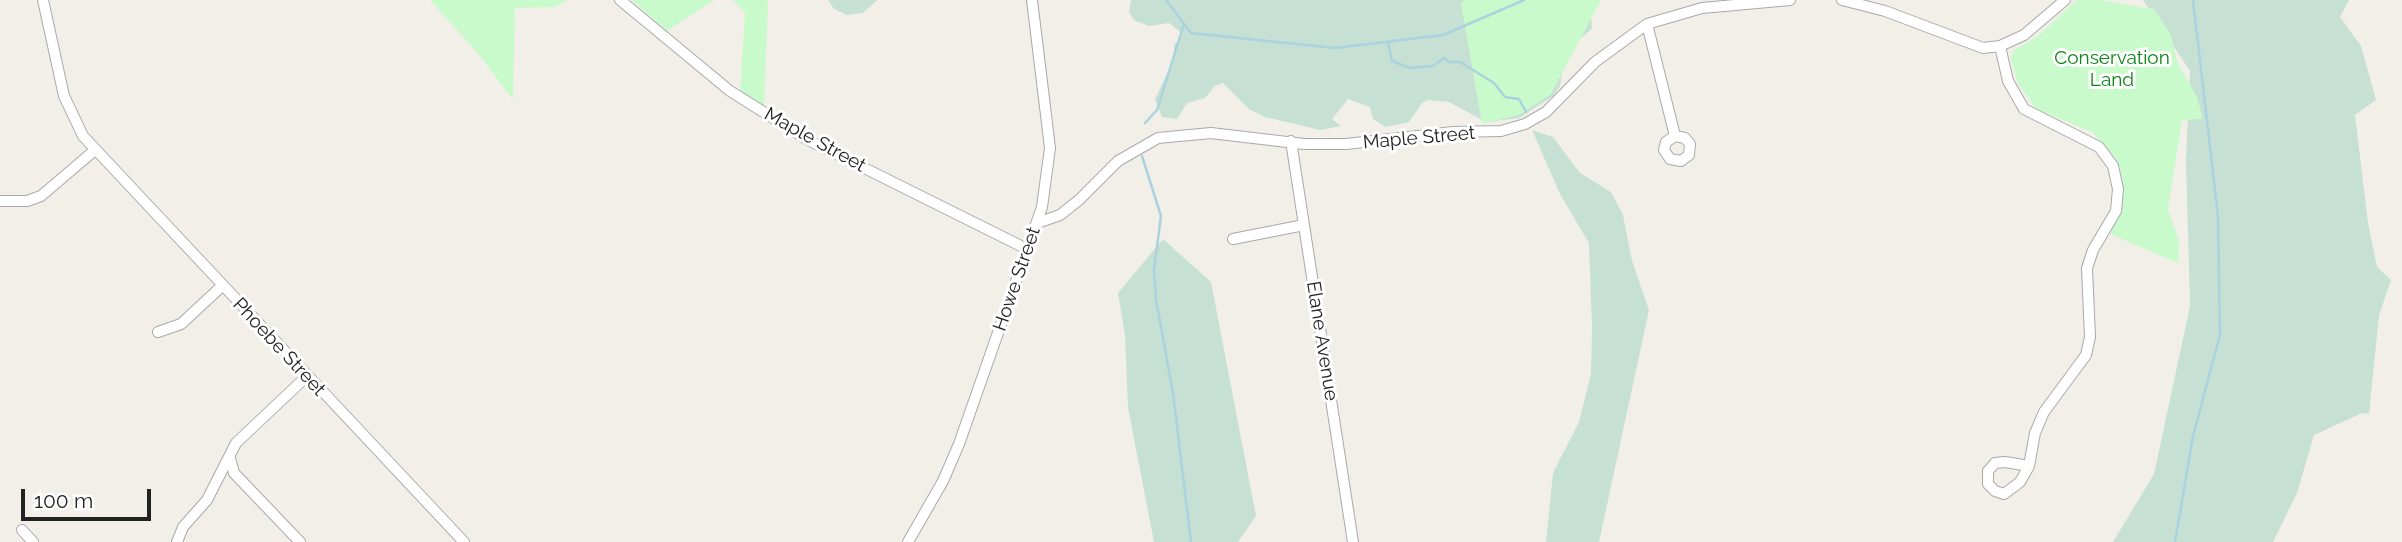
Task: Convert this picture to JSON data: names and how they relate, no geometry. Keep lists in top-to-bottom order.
{
  "streets": {
    "street": [
      "Maple Street",
      "Howe Street",
      "Elane Avenue",
      "Phoebe Street"
    ]
  },
  "crossings": [
    ["Maple Street", "Howe Street"],
    ["Maple Street", "Elane Avenue"]
  ],
  "parks": ["Conservation Land"],
  "scale_bar": "100 m"
}
